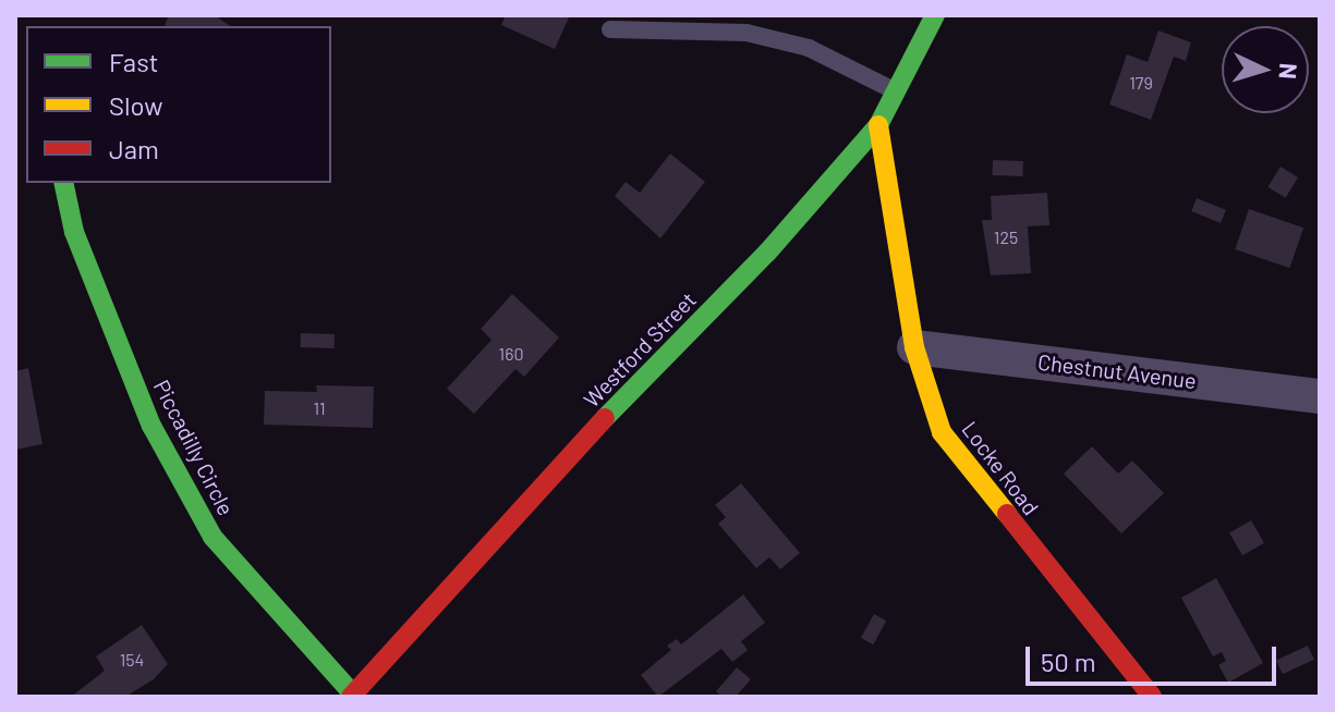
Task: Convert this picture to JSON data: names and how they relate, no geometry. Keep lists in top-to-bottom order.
{
  "streets": {
    "street": [
      "Westford Street",
      "Chestnut Avenue",
      "Piccadilly Circle",
      "Locke Road"
    ]
  },
  "crossings": [
    ["Westford Street", "Piccadilly Circle"],
    ["Westford Street", "Locke Road"],
    ["Chestnut Avenue", "Locke Road"]
  ],
  "house_numbers": [
    "179",
    "125",
    "160",
    "11",
    "154"
  ],
  "legend": ["Fast", "Slow", "Jam"],
  "scale_bar": "50 m",
  "north": "right"
}
